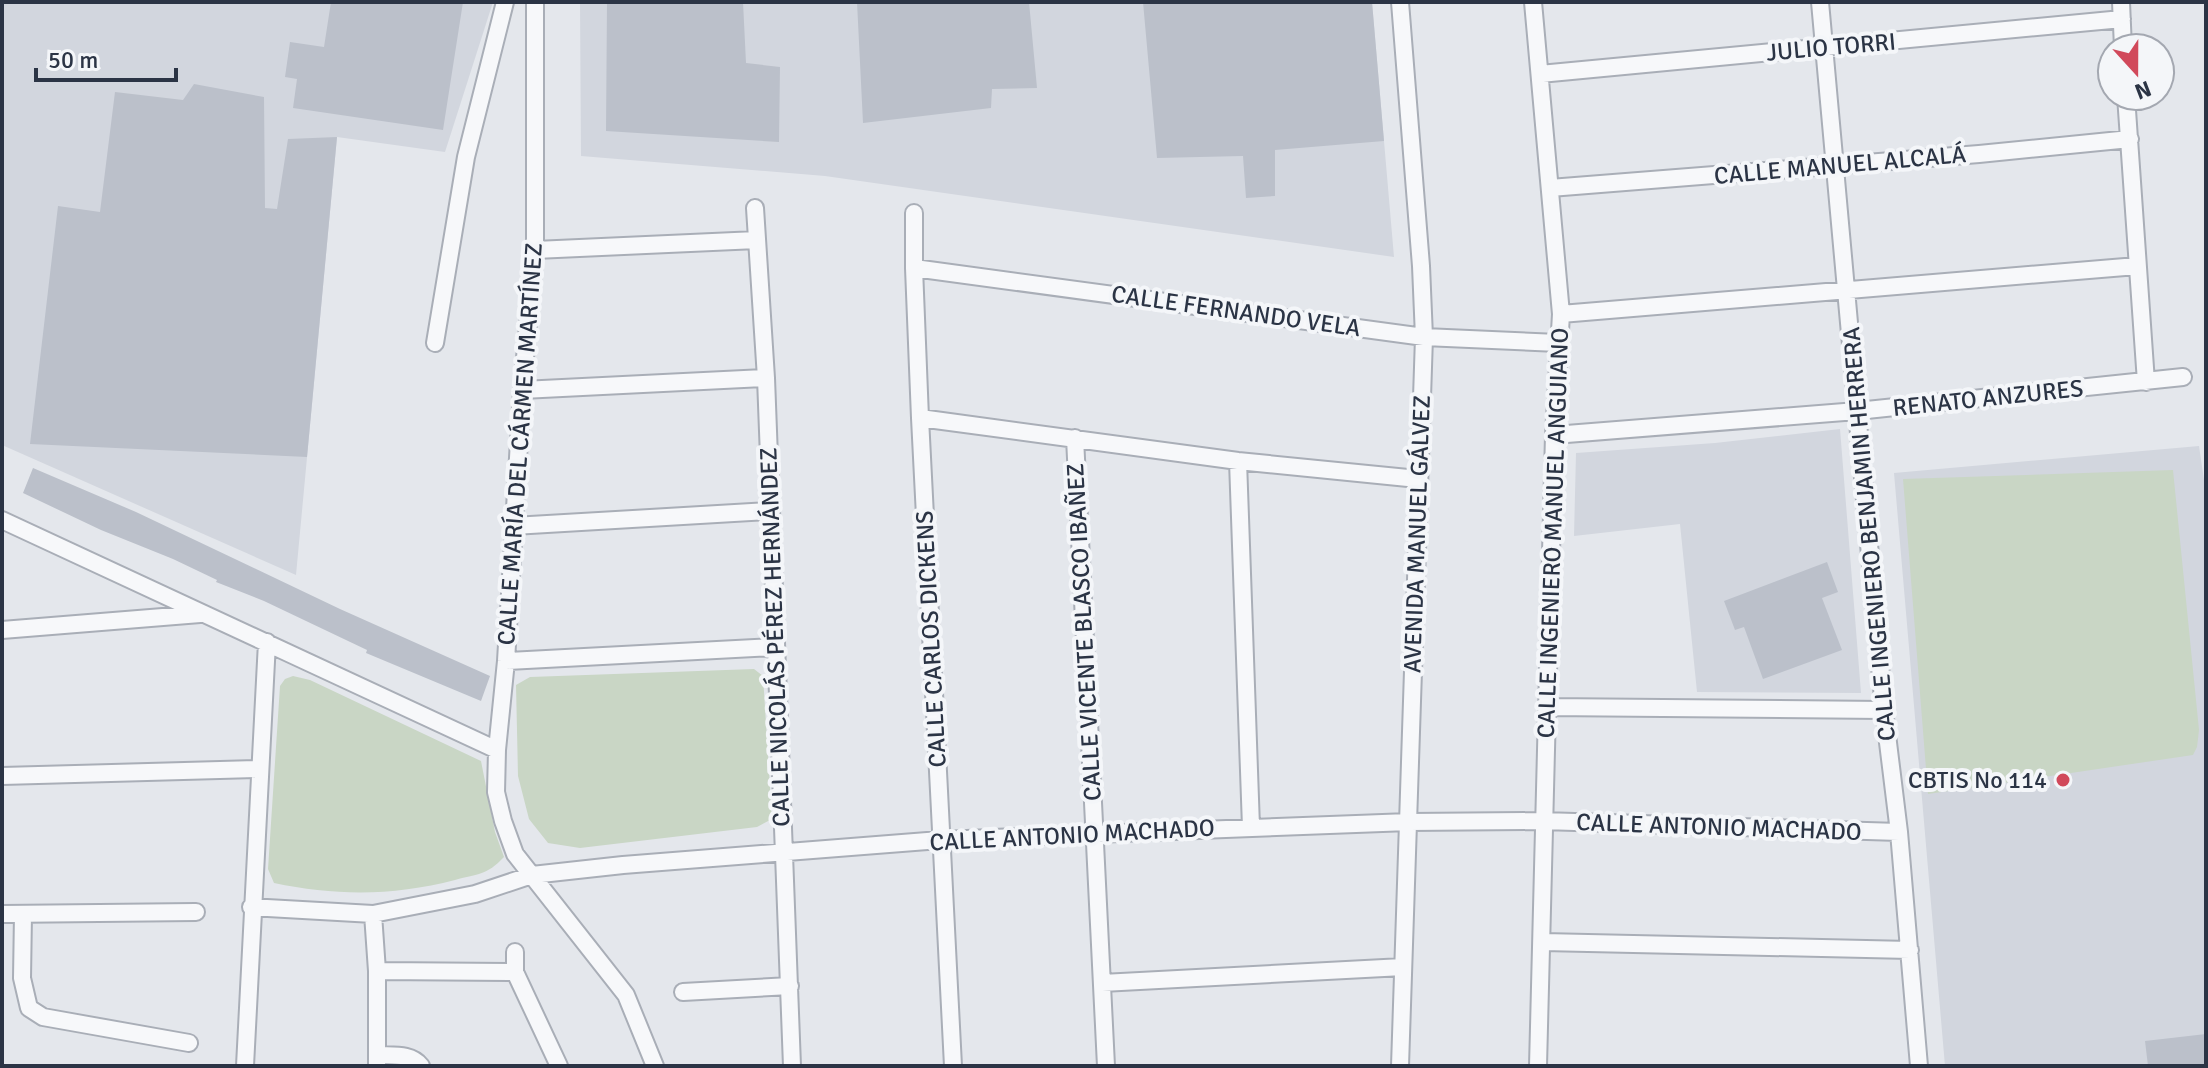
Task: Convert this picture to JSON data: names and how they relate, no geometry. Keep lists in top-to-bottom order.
{
  "streets": {
    "street": [
      "JULIO TORRI",
      "CALLE MANUEL ALCALÁ",
      "CALLE FERNANDO VELA",
      "RENATO ANZURES",
      "CALLE MARÍA DEL CÁRMEN MARTÍNEZ",
      "CALLE INGENIERO MANUEL ANGUIANO",
      "AVENIDA MANUEL GÁLVEZ",
      "CALLE INGENIERO BENJAMIN HERRERA",
      "CALLE VICENTE BLASCO IBAÑEZ",
      "CALLE NICOLÁS PÉREZ HERNÁNDEZ",
      "CALLE CARLOS DICKENS",
      "CALLE ANTONIO MACHADO"
    ]
  },
  "crossings": [
    ["JULIO TORRI", "CALLE INGENIERO MANUEL ANGUIANO"],
    ["JULIO TORRI", "CALLE INGENIERO BENJAMIN HERRERA"],
    ["CALLE MANUEL ALCALÁ", "CALLE INGENIERO MANUEL ANGUIANO"],
    ["CALLE MANUEL ALCALÁ", "CALLE INGENIERO BENJAMIN HERRERA"],
    ["CALLE FERNANDO VELA", "CALLE INGENIERO MANUEL ANGUIANO"],
    ["CALLE FERNANDO VELA", "AVENIDA MANUEL GÁLVEZ"],
    ["CALLE FERNANDO VELA", "CALLE CARLOS DICKENS"],
    ["RENATO ANZURES", "CALLE INGENIERO MANUEL ANGUIANO"],
    ["RENATO ANZURES", "CALLE INGENIERO BENJAMIN HERRERA"],
    ["CALLE MARÍA DEL CÁRMEN MARTÍNEZ", "CALLE ANTONIO MACHADO"],
    ["CALLE INGENIERO MANUEL ANGUIANO", "CALLE ANTONIO MACHADO"],
    ["AVENIDA MANUEL GÁLVEZ", "CALLE ANTONIO MACHADO"],
    ["CALLE INGENIERO BENJAMIN HERRERA", "CALLE ANTONIO MACHADO"],
    ["CALLE VICENTE BLASCO IBAÑEZ", "CALLE ANTONIO MACHADO"],
    ["CALLE NICOLÁS PÉREZ HERNÁNDEZ", "CALLE ANTONIO MACHADO"],
    ["CALLE CARLOS DICKENS", "CALLE ANTONIO MACHADO"]
  ],
  "places": ["CBTIS No 114"],
  "scale_bar": "50 m",
  "north": "bottom"
}
